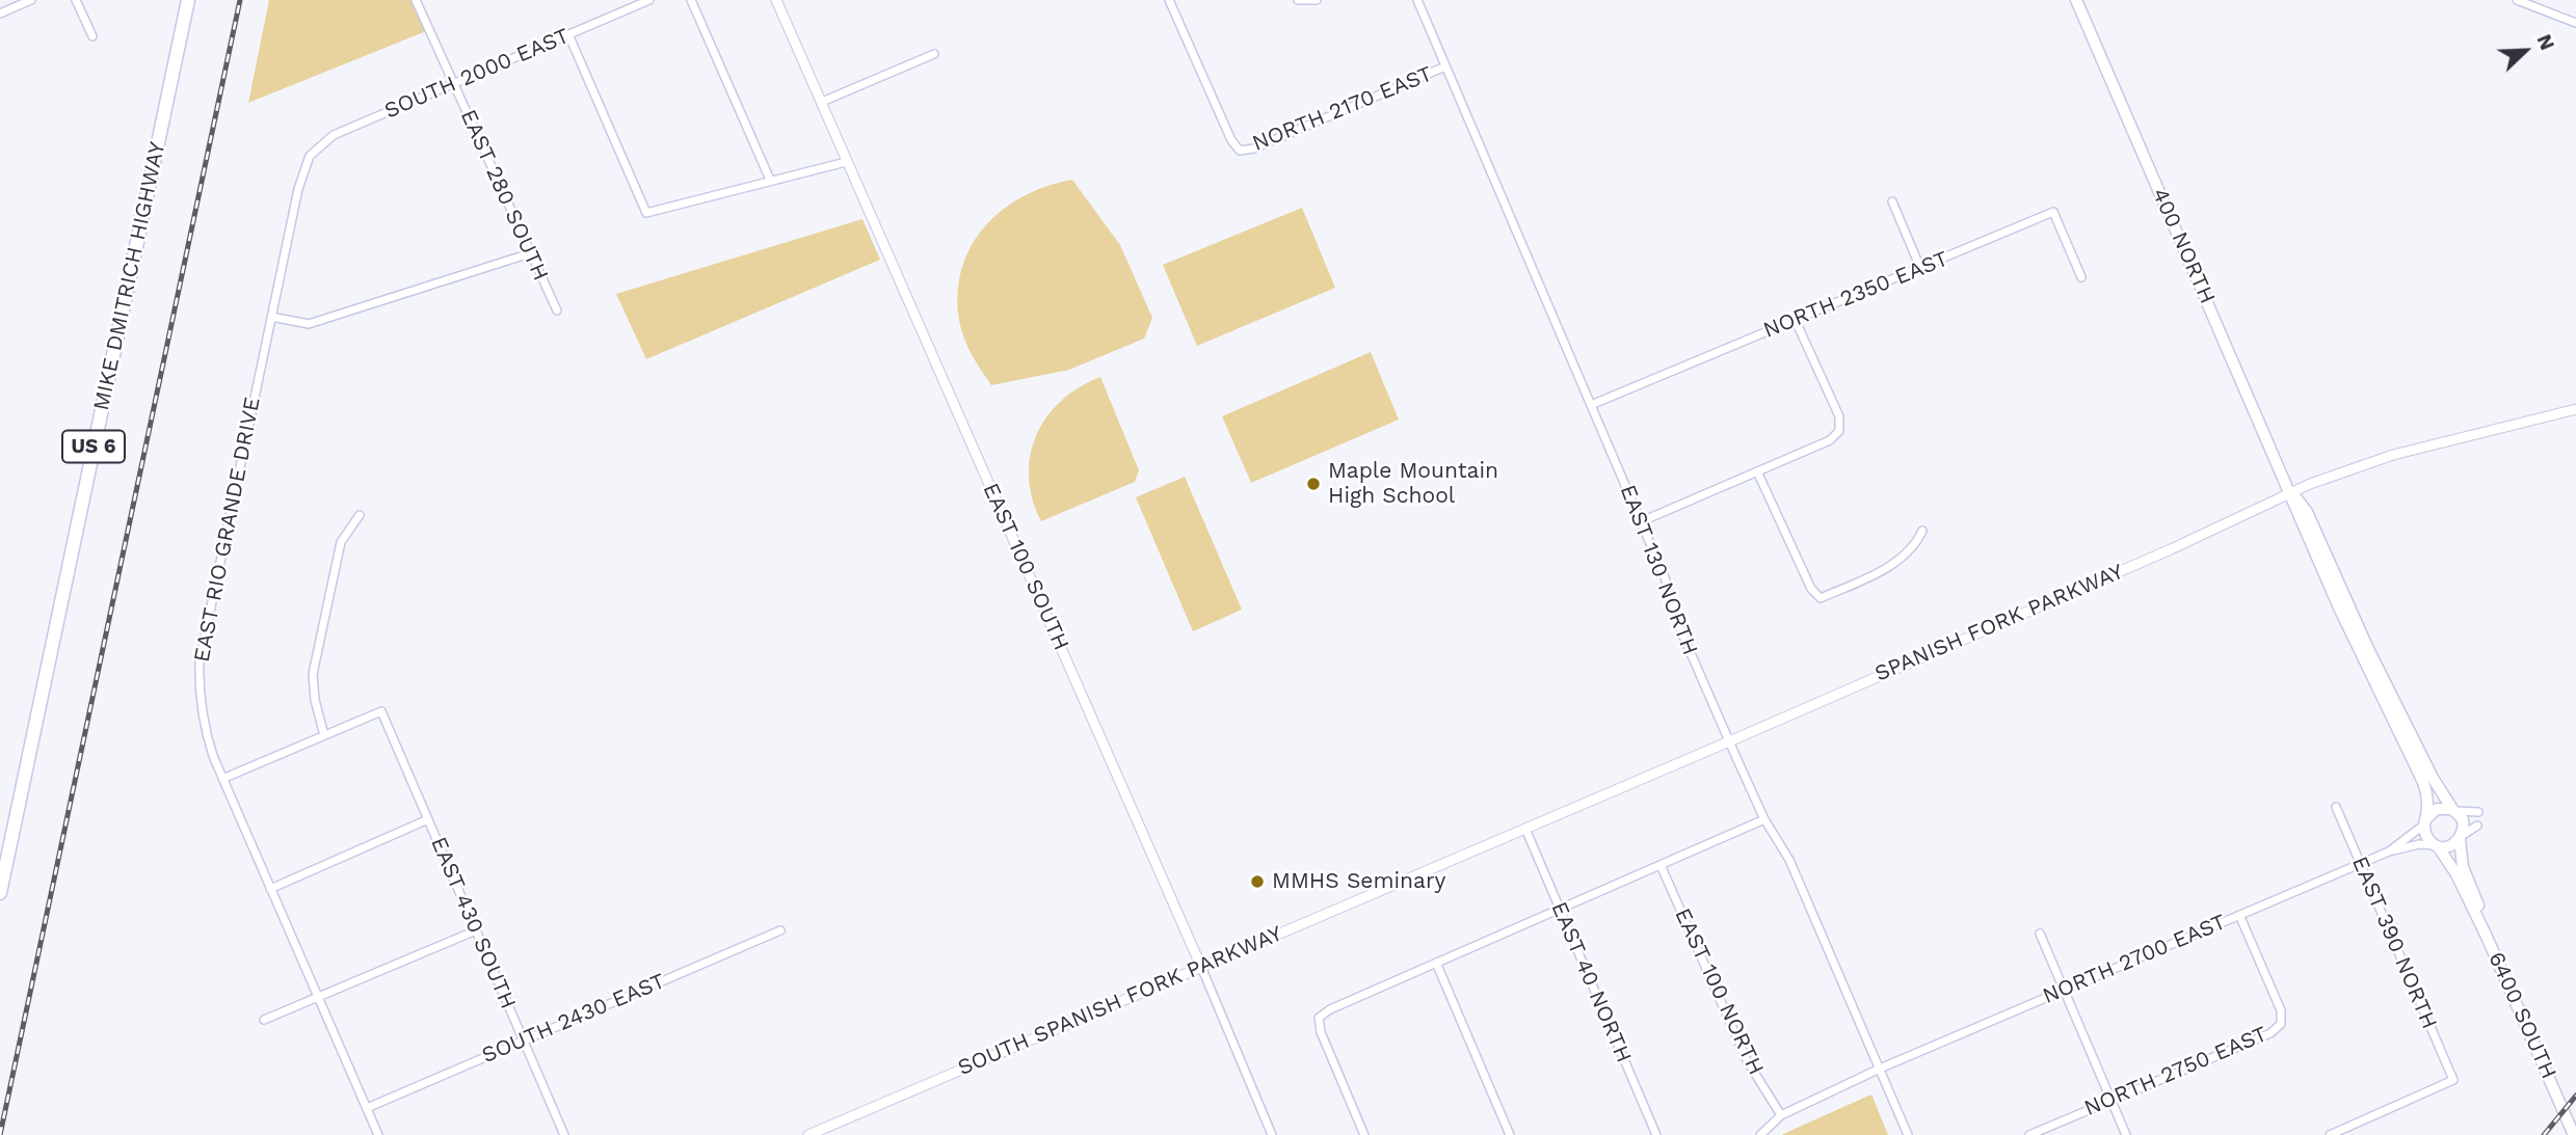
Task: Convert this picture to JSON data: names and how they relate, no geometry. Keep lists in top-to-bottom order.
{
  "streets": {
    "highway": ["MIKE DMITRICH HIGHWAY", "US 6"],
    "main road": ["400 NORTH", "6400 SOUTH"],
    "street": [
      "SOUTH 2000 EAST",
      "NORTH 2170 EAST",
      "EAST 280 SOUTH",
      "NORTH 2350 EAST",
      "EAST RIO GRANDE DRIVE",
      "EAST 100 SOUTH",
      "EAST 130 NORTH",
      "SPANISH FORK PARKWAY",
      "EAST 430 SOUTH",
      "EAST 390 NORTH",
      "NORTH 2700 EAST",
      "EAST 40 NORTH",
      "EAST 100 NORTH",
      "SOUTH SPANISH FORK PARKWAY",
      "SOUTH 2430 EAST",
      "NORTH 2750 EAST"
    ]
  },
  "crossings": [
    ["SOUTH 2000 EAST", "EAST 280 SOUTH"],
    ["SOUTH 2000 EAST", "EAST RIO GRANDE DRIVE"],
    ["NORTH 2170 EAST", "EAST 130 NORTH"],
    ["400 NORTH", "SPANISH FORK PARKWAY"],
    ["400 NORTH", "NORTH 2700 EAST"],
    ["400 NORTH", "6400 SOUTH"],
    ["NORTH 2350 EAST", "EAST 130 NORTH"],
    ["EAST RIO GRANDE DRIVE", "SOUTH 2430 EAST"],
    ["EAST 100 SOUTH", "SOUTH SPANISH FORK PARKWAY"],
    ["EAST 130 NORTH", "SPANISH FORK PARKWAY"],
    ["EAST 130 NORTH", "NORTH 2700 EAST"],
    ["SPANISH FORK PARKWAY", "EAST 40 NORTH"],
    ["SPANISH FORK PARKWAY", "SOUTH SPANISH FORK PARKWAY"],
    ["EAST 430 SOUTH", "SOUTH 2430 EAST"],
    ["EAST 390 NORTH", "NORTH 2700 EAST"],
    ["NORTH 2700 EAST", "EAST 100 NORTH"],
    ["NORTH 2700 EAST", "6400 SOUTH"],
    ["NORTH 2700 EAST", "NORTH 2750 EAST"]
  ],
  "places": ["Maple Mountain High School", "MMHS Seminary"],
  "north": "top right"
}
